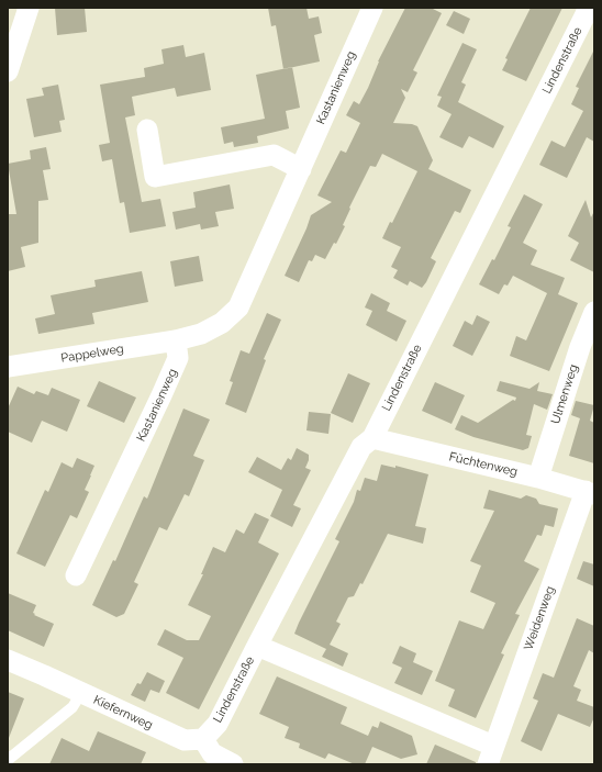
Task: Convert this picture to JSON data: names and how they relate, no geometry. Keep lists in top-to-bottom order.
{
  "streets": {
    "street": [
      "Lindenstraße",
      "Kastanienweg",
      "Pappelweg",
      "Ulmenweg",
      "Füchtenweg",
      "Weidenweg",
      "Kiefernweg"
    ]
  },
  "crossings": [
    ["Lindenstraße", "Füchtenweg"],
    ["Lindenstraße", "Weidenweg"],
    ["Lindenstraße", "Kiefernweg"],
    ["Kastanienweg", "Pappelweg"],
    ["Ulmenweg", "Füchtenweg"],
    ["Füchtenweg", "Weidenweg"]
  ]
}
